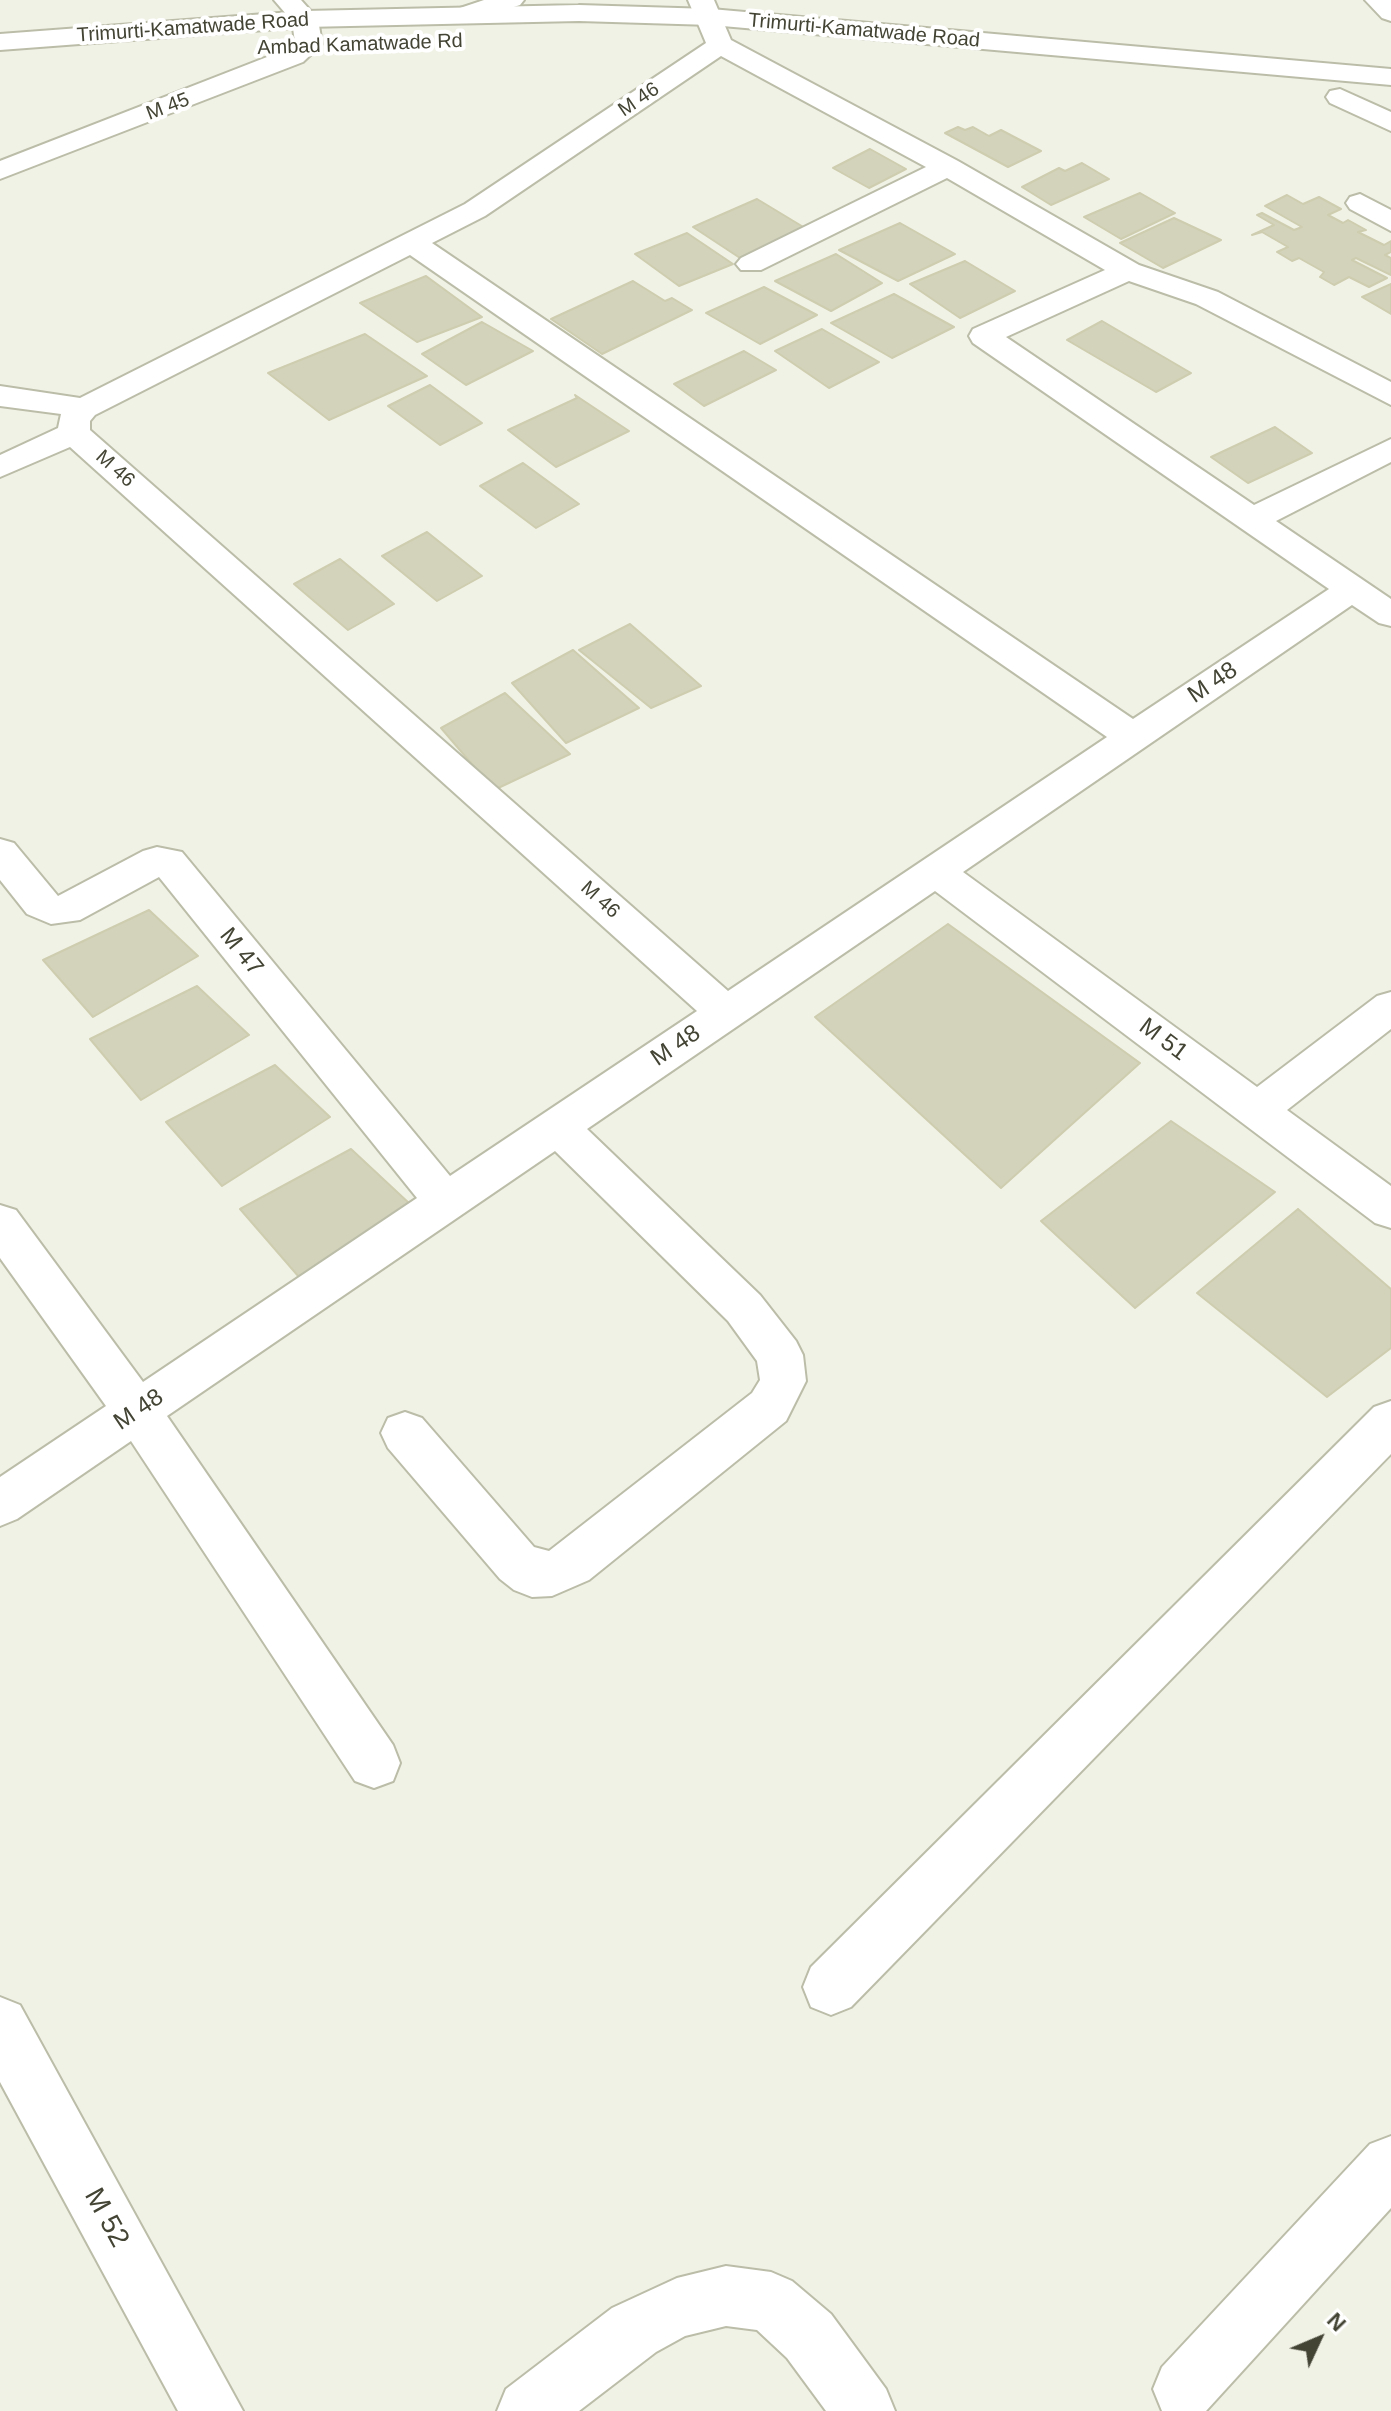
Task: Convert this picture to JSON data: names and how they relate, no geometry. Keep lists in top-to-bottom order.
{
  "streets": {
    "street": [
      "Trimurti-Kamatwade Road",
      "Ambad Kamatwade Rd",
      "M 46",
      "M 45",
      "M 48",
      "M 47",
      "M 51",
      "M 52"
    ]
  },
  "crossings": [
    ["Trimurti-Kamatwade Road", "Ambad Kamatwade Rd"],
    ["Trimurti-Kamatwade Road", "M 46"],
    ["Trimurti-Kamatwade Road", "M 45"],
    ["Ambad Kamatwade Rd", "M 45"],
    ["M 46", "M 48"],
    ["M 48", "M 47"],
    ["M 48", "M 51"]
  ],
  "north": "top right"
}
